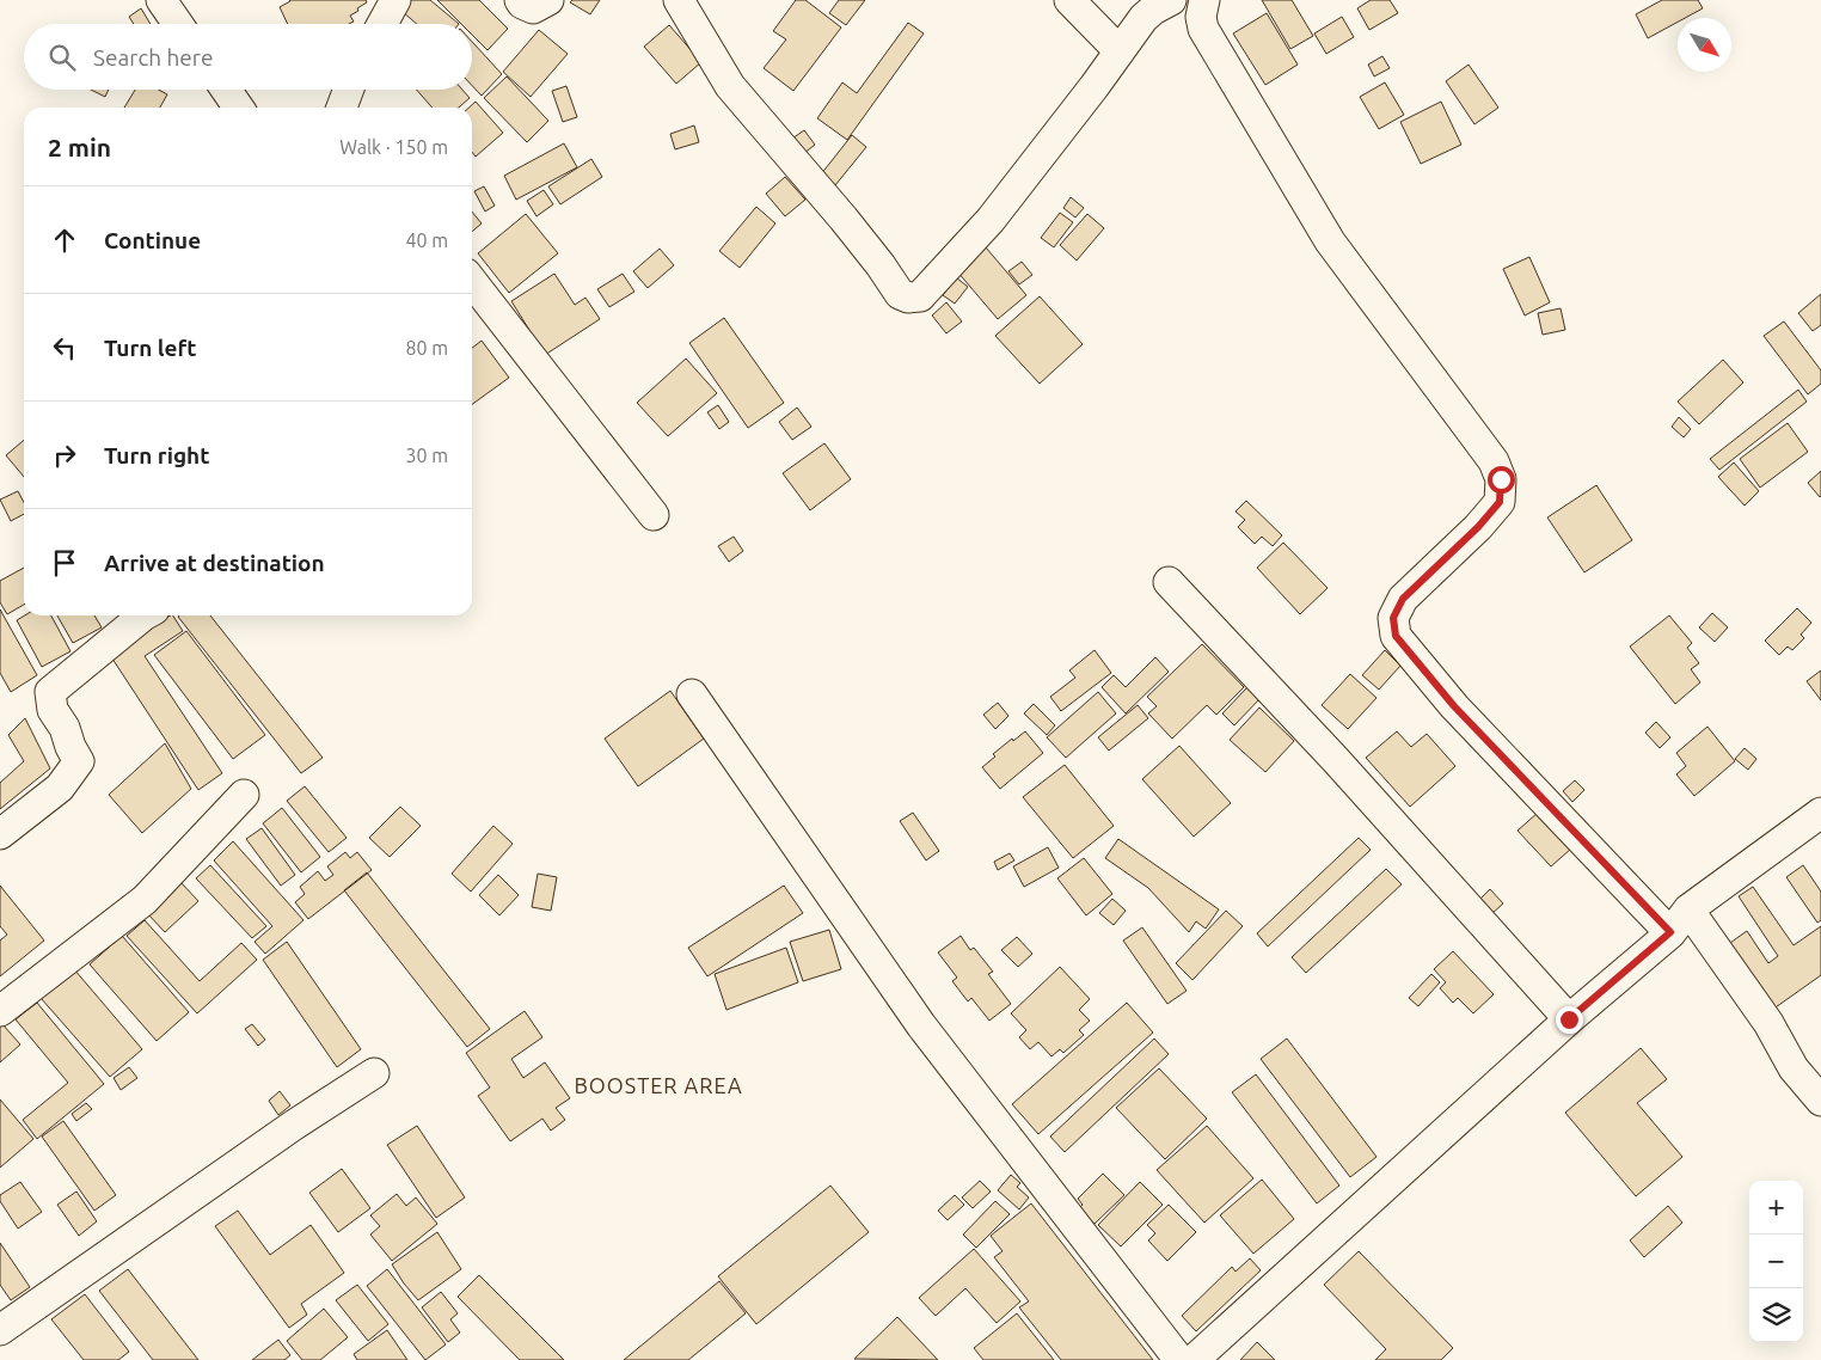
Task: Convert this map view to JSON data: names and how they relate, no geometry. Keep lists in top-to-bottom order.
{
  "districts": ["BOOSTER AREA"],
  "north": "bottom right",
  "page": {
    "search": "Search here",
    "heading": ["2 min", "Walk · 150 m"],
    "list": [
      ["Continue", "40 m"],
      ["Turn left", "80 m"],
      ["Turn right", "30 m"],
      "Arrive at destination"
    ],
    "map_buttons": ["+", "−"]
  }
}
